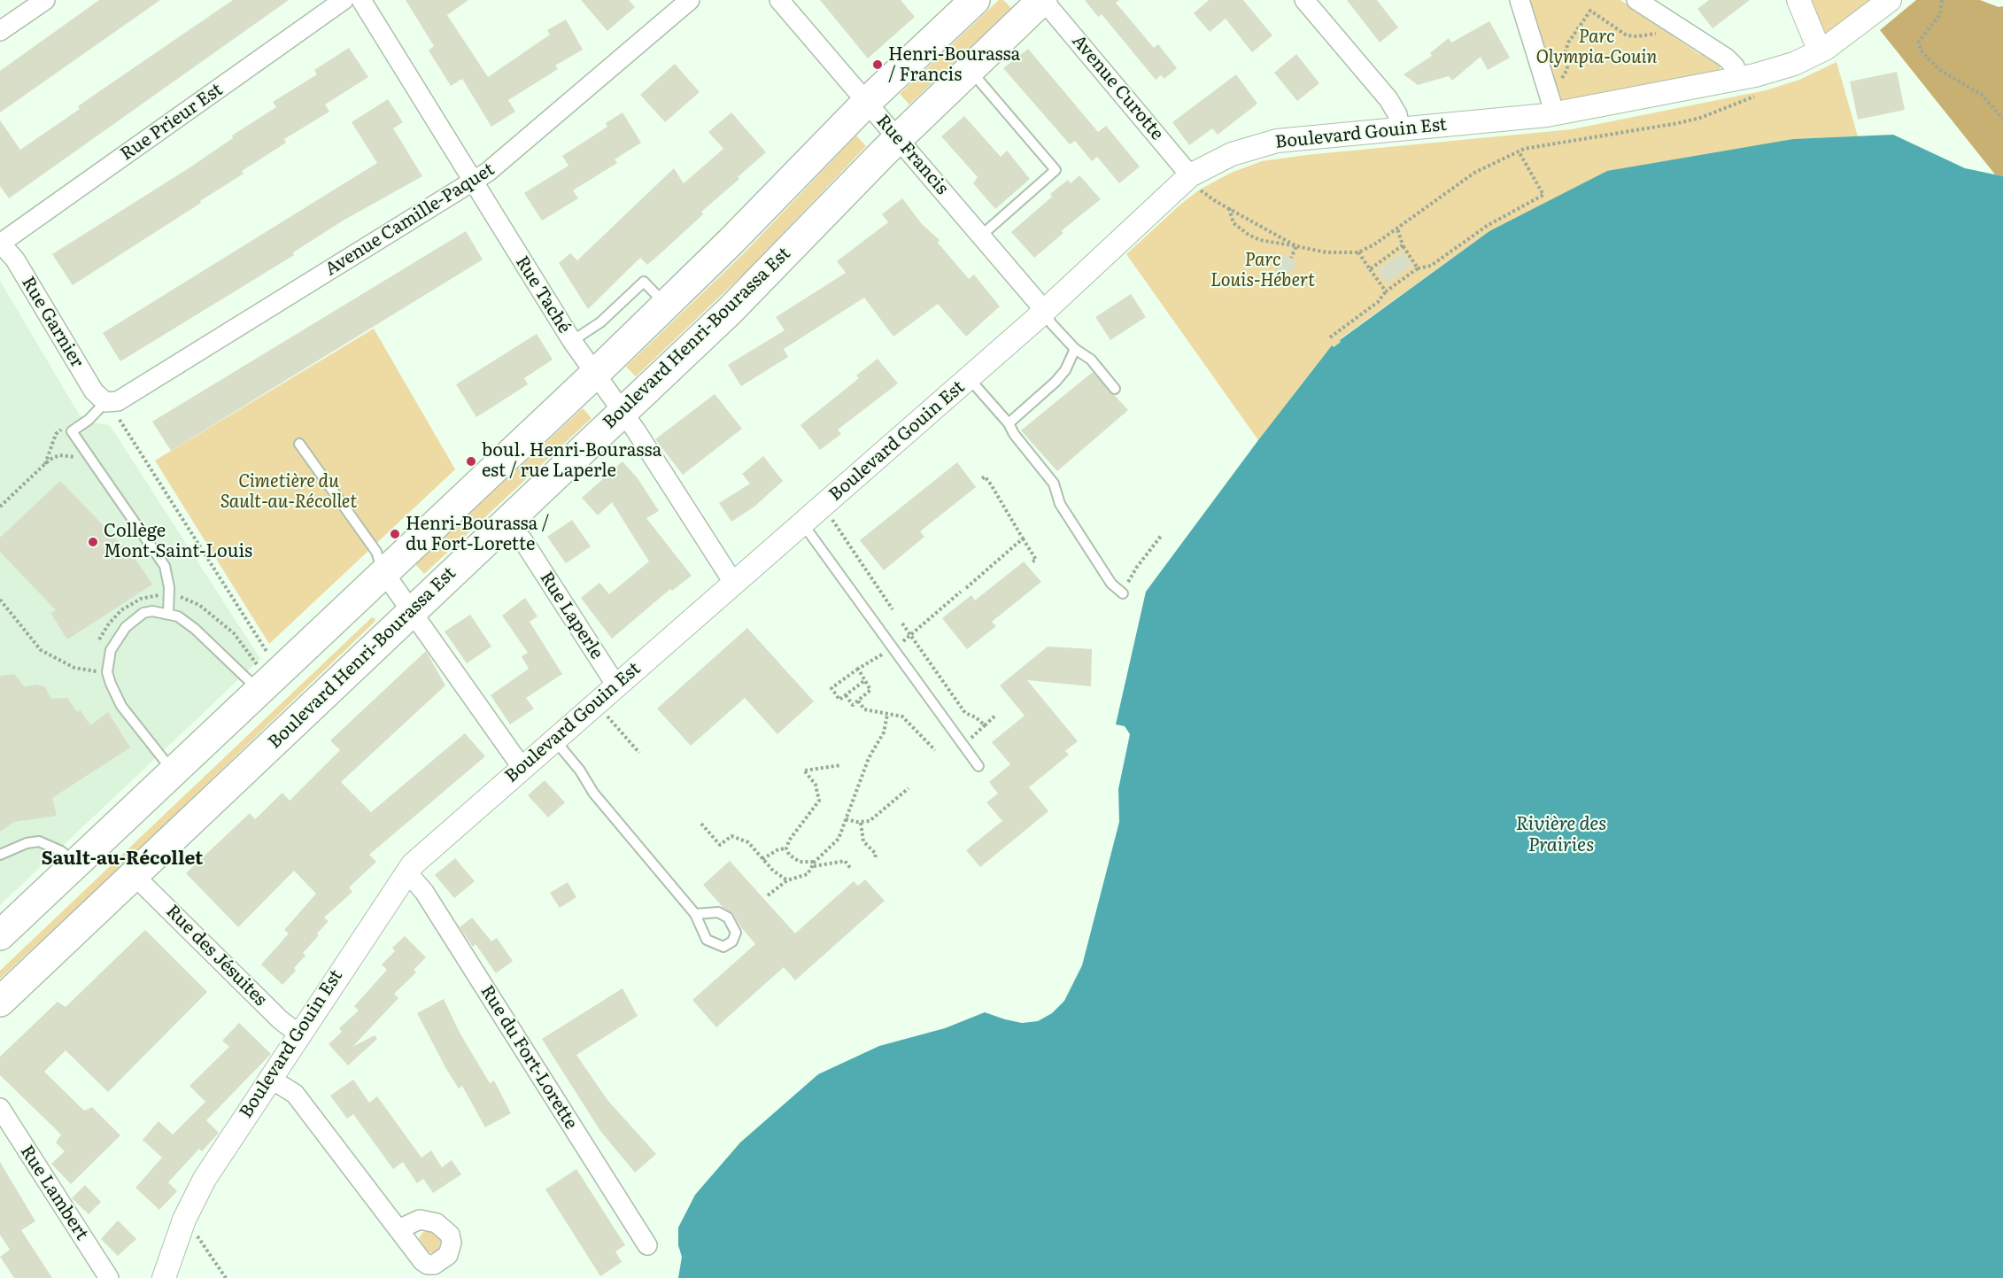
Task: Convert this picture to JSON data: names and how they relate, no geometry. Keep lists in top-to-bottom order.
{
  "streets": {
    "main road": ["Boulevard Henri-Bourassa Est"],
    "street": [
      "Avenue Curotte",
      "Rue Prieur Est",
      "Boulevard Gouin Est",
      "Rue Francis",
      "Avenue Camille-Paquet",
      "Rue Taché",
      "Rue Garnier",
      "Rue Laperle",
      "Rue des Jésuites",
      "Rue du Fort-Lorette",
      "Rue Lambert"
    ]
  },
  "crossings": [
    ["Avenue Curotte", "Boulevard Gouin Est"],
    ["Avenue Curotte", "Boulevard Henri-Bourassa Est"],
    ["Rue Prieur Est", "Rue Garnier"],
    ["Boulevard Gouin Est", "Rue Francis"],
    ["Boulevard Gouin Est", "Rue Taché"],
    ["Boulevard Gouin Est", "Rue Laperle"],
    ["Boulevard Gouin Est", "Rue des Jésuites"],
    ["Boulevard Gouin Est", "Rue du Fort-Lorette"],
    ["Rue Francis", "Boulevard Henri-Bourassa Est"],
    ["Avenue Camille-Paquet", "Rue Taché"],
    ["Avenue Camille-Paquet", "Rue Garnier"],
    ["Rue Taché", "Boulevard Henri-Bourassa Est"],
    ["Boulevard Henri-Bourassa Est", "Rue Laperle"],
    ["Boulevard Henri-Bourassa Est", "Rue des Jésuites"]
  ],
  "districts": ["Sault-au-Récollet"],
  "water": ["Rivière des Prairies"],
  "parks": ["Parc Olympia-Gouin", "Parc Louis-Hébert", "Cimetière du Sault-au-Récollet"],
  "places": [
    "Henri-Bourassa / Francis",
    "boul. Henri-Bourassa est / rue Laperle",
    "Henri-Bourassa / du Fort-Lorette",
    "Collège Mont-Saint-Louis"
  ]
}
